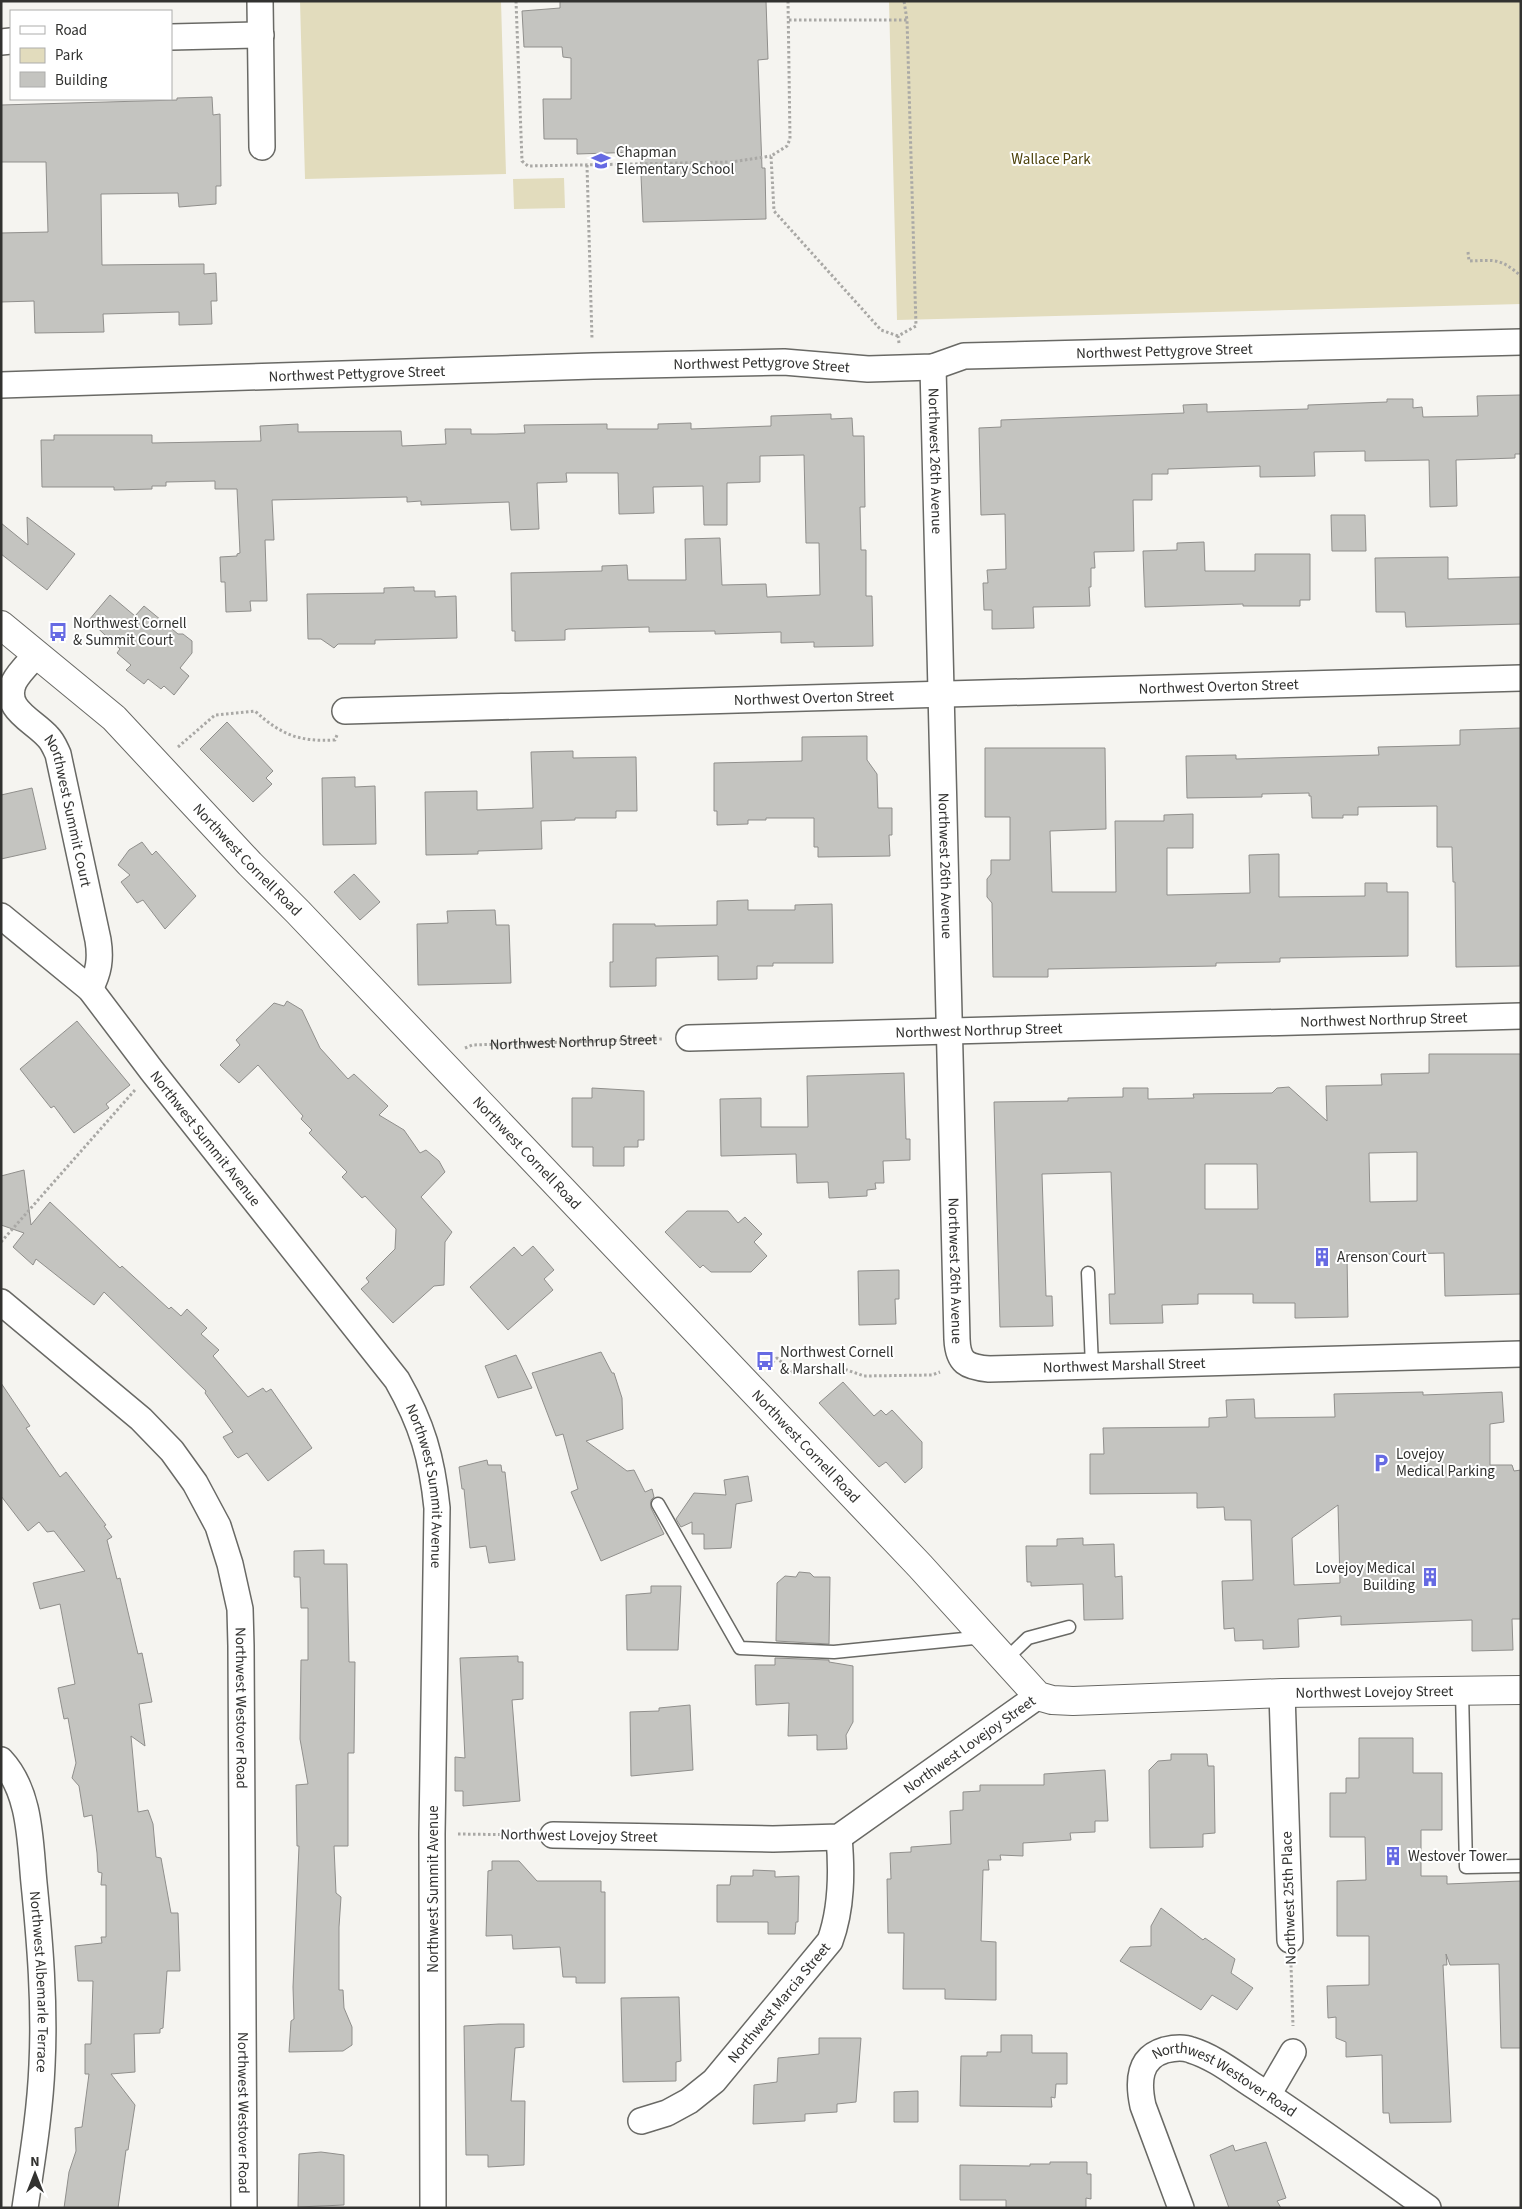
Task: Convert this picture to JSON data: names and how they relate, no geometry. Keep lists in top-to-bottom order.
{
  "streets": {
    "main road": ["Northwest Cornell Road", "Northwest Lovejoy Street"],
    "street": [
      "Northwest Pettygrove Street",
      "Northwest 26th Avenue",
      "Northwest Overton Street",
      "Northwest Summit Court",
      "Northwest Northrup Street",
      "Northwest Summit Avenue",
      "Northwest Marshall Street",
      "Northwest Westover Road",
      "Northwest 25th Place",
      "Northwest Albemarle Terrace",
      "Northwest Marcia Street"
    ]
  },
  "crossings": [
    ["Northwest Pettygrove Street", "Northwest 26th Avenue"],
    ["Northwest 26th Avenue", "Northwest Overton Street"],
    ["Northwest 26th Avenue", "Northwest Northrup Street"],
    ["Northwest 26th Avenue", "Northwest Marshall Street"],
    ["Northwest Summit Court", "Northwest Cornell Road"],
    ["Northwest Summit Court", "Northwest Summit Avenue"],
    ["Northwest Cornell Road", "Northwest Northrup Street"],
    ["Northwest Cornell Road", "Northwest Lovejoy Street"],
    ["Northwest Summit Avenue", "Northwest Lovejoy Street"],
    ["Northwest Lovejoy Street", "Northwest 25th Place"],
    ["Northwest Lovejoy Street", "Northwest Marcia Street"]
  ],
  "parks": ["Wallace Park"],
  "places": {
    "school or university": ["Chapman Elementary School"],
    "bus stop": ["Northwest Cornell & Summit Court", "Northwest Cornell & Marshall"],
    "building": ["Arenson Court", "Lovejoy Medical Building", "Westover Tower"],
    "parking": ["Lovejoy Medical Parking"]
  },
  "legend": ["Road", "Park", "Building"],
  "north": "top"
}
